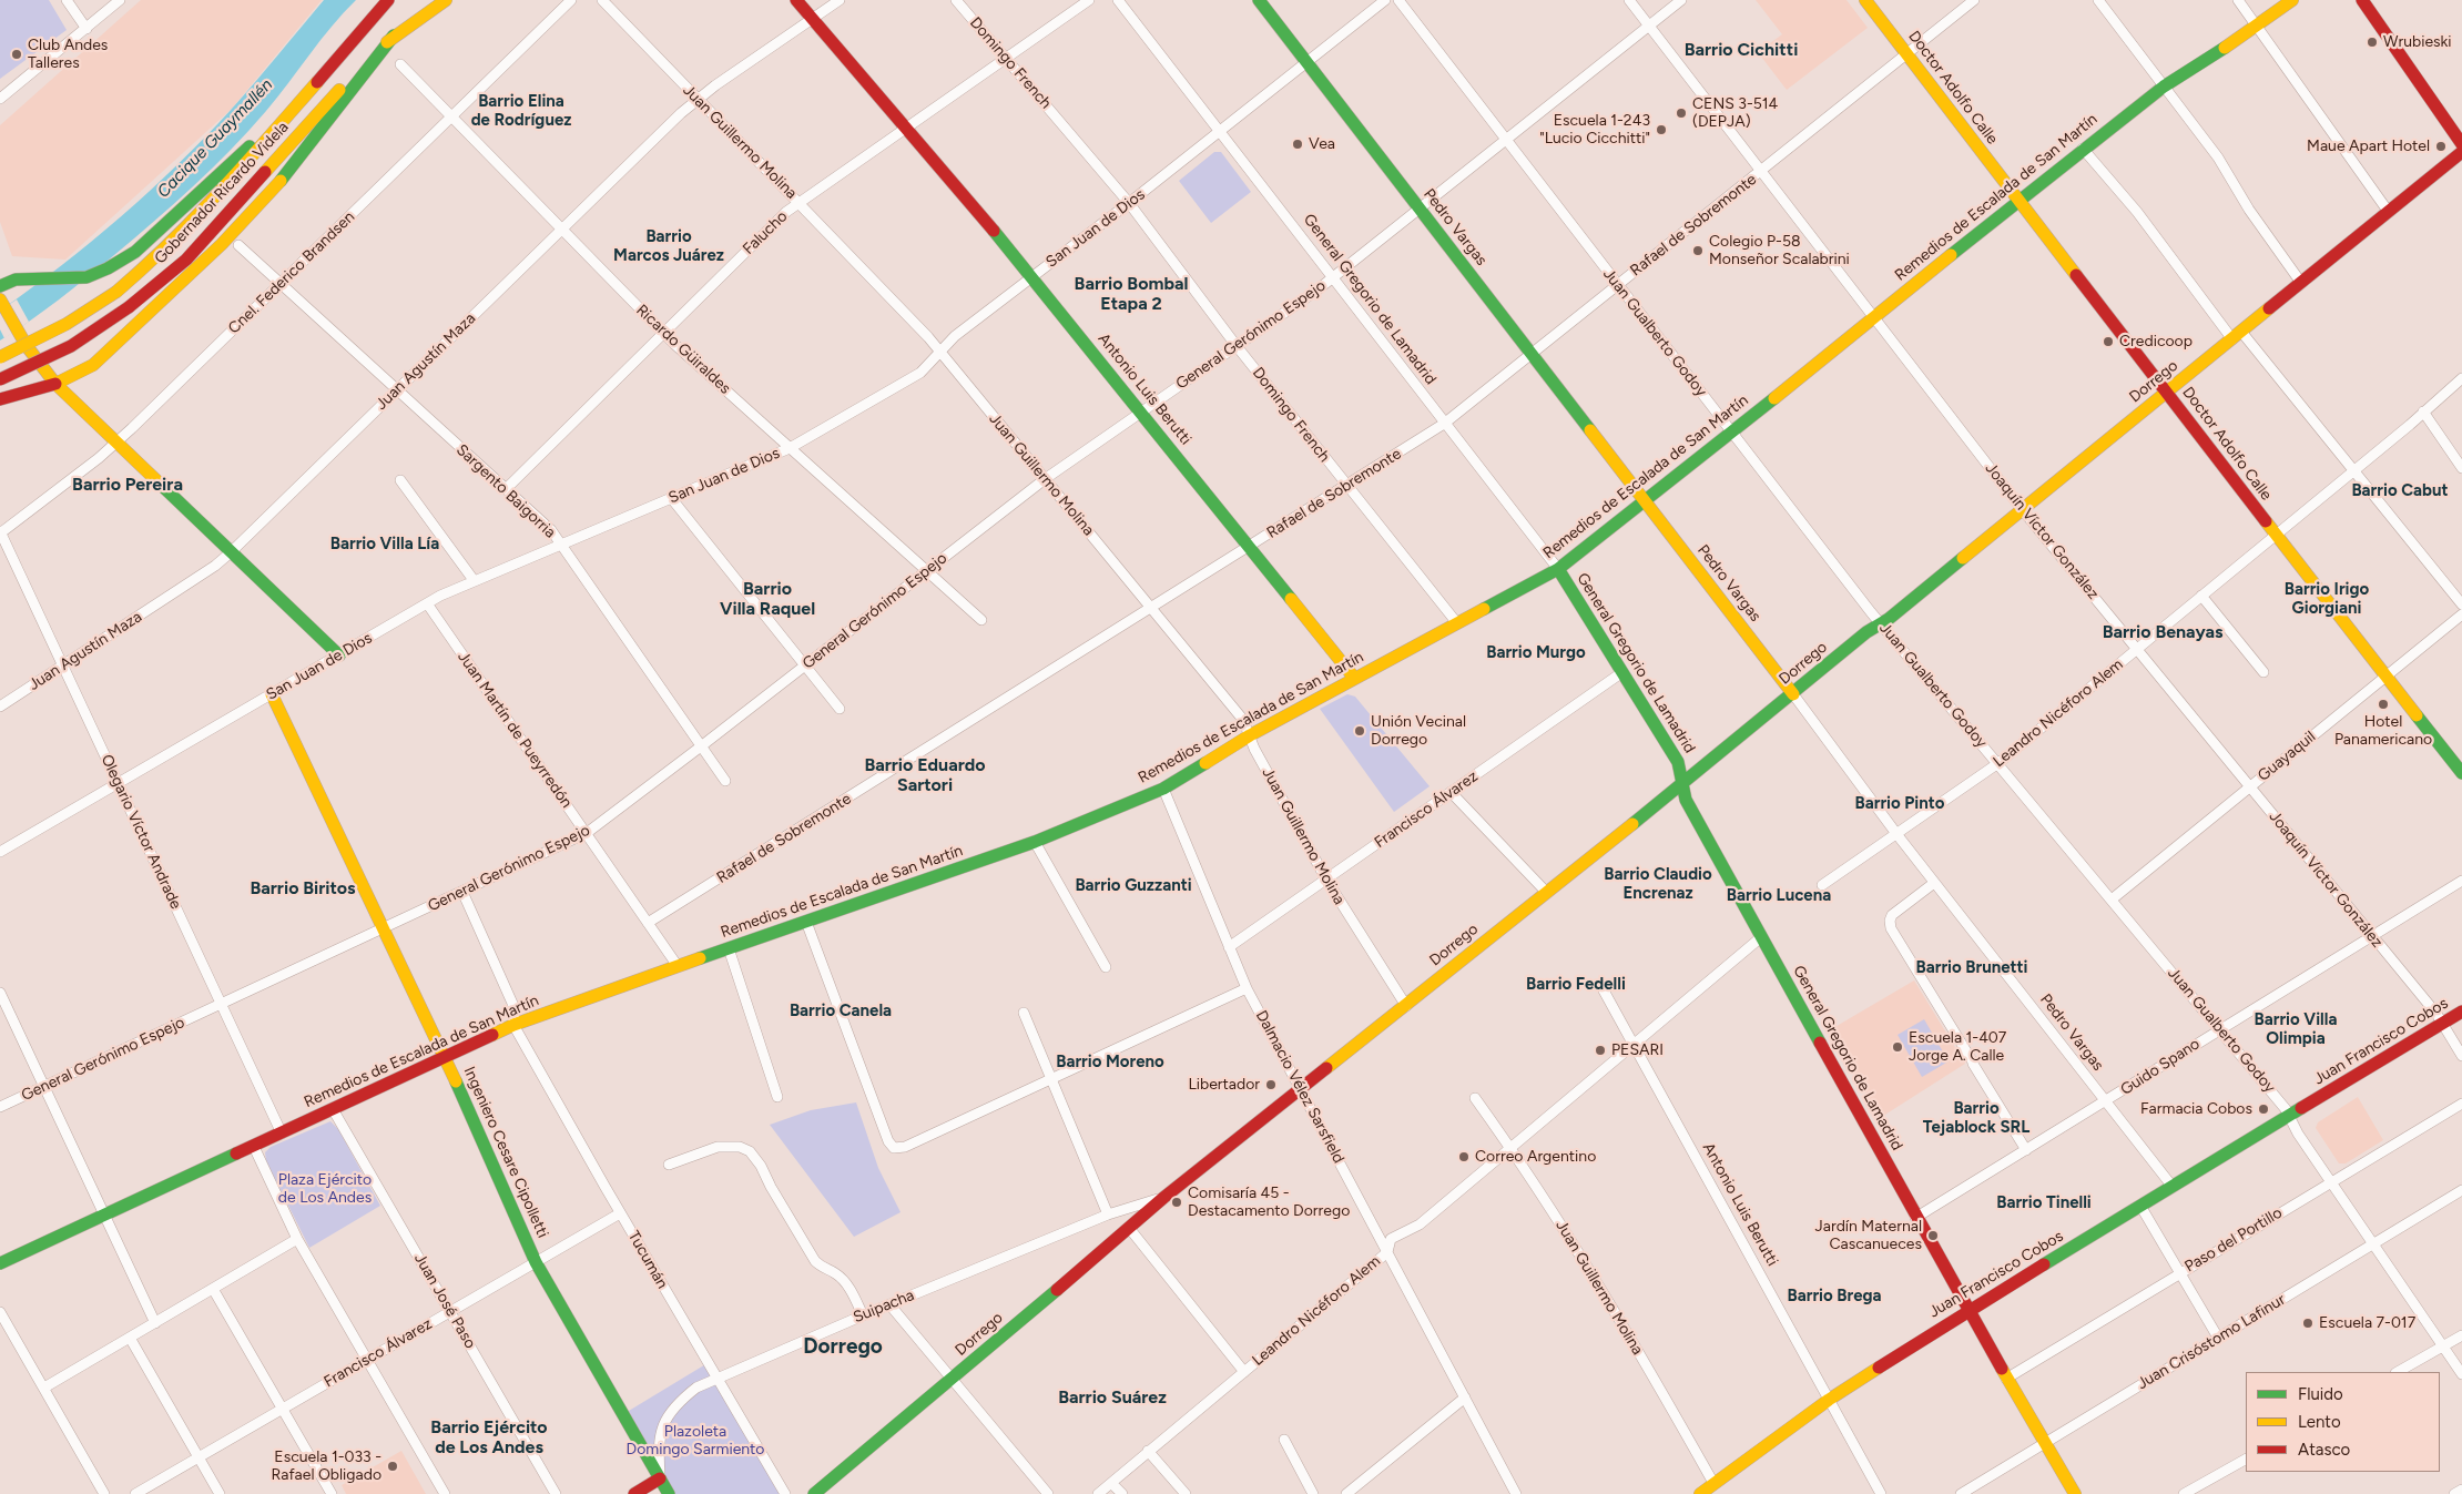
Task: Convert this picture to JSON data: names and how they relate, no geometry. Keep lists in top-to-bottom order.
{
  "streets": {
    "main road": [
      "Doctor Adolfo Calle",
      "Gobernador Ricardo Videla",
      "Remedios de Escalada de San Martín",
      "Pedro Vargas",
      "General Gregorio de Lamadrid",
      "Dorrego",
      "Antonio Luis Berutti",
      "Juan Francisco Cobos",
      "Ingeniero Cesare Cipolletti"
    ],
    "street": [
      "Domingo French",
      "Juan Guillermo Molina",
      "Rafael de Sobremonte",
      "San Juan de Dios",
      "Falucho",
      "Cnel. Federico Brandsen",
      "Juan Gualberto Godoy",
      "General Gerónimo Espejo",
      "Ricardo Güiraldes",
      "Juan Agustín Maza",
      "Sargento Baigorria",
      "Joaquín Víctor González",
      "Leandro Nicéforo Alem",
      "Juan Martín de Pueyrredón",
      "Guayaquil",
      "Francisco Álvarez",
      "Olegario Víctor Andrade",
      "Guido Spano",
      "Dalmacio Vélez Sarsfield",
      "Paso del Portillo",
      "Tucumán",
      "Juan José Paso",
      "Suipacha",
      "Juan Crisóstomo Lafinur"
    ]
  },
  "crossings": [
    ["Domingo French", "Remedios de Escalada de San Martín"],
    ["Domingo French", "Rafael de Sobremonte"],
    ["Domingo French", "San Juan de Dios"],
    ["Domingo French", "Falucho"],
    ["Domingo French", "General Gerónimo Espejo"],
    ["Doctor Adolfo Calle", "Remedios de Escalada de San Martín"],
    ["Doctor Adolfo Calle", "Rafael de Sobremonte"],
    ["Doctor Adolfo Calle", "Dorrego"],
    ["Doctor Adolfo Calle", "Leandro Nicéforo Alem"],
    ["Doctor Adolfo Calle", "Guayaquil"],
    ["Juan Guillermo Molina", "Remedios de Escalada de San Martín"],
    ["Juan Guillermo Molina", "Rafael de Sobremonte"],
    ["Juan Guillermo Molina", "San Juan de Dios"],
    ["Juan Guillermo Molina", "Falucho"],
    ["Juan Guillermo Molina", "General Gerónimo Espejo"],
    ["Juan Guillermo Molina", "Juan Agustín Maza"],
    ["Juan Guillermo Molina", "Dorrego"],
    ["Juan Guillermo Molina", "Leandro Nicéforo Alem"],
    ["Juan Guillermo Molina", "Francisco Álvarez"],
    ["Juan Guillermo Molina", "Juan Francisco Cobos"],
    ["Remedios de Escalada de San Martín", "Pedro Vargas"],
    ["Remedios de Escalada de San Martín", "General Gregorio de Lamadrid"],
    ["Remedios de Escalada de San Martín", "Juan Gualberto Godoy"],
    ["Remedios de Escalada de San Martín", "Antonio Luis Berutti"],
    ["Remedios de Escalada de San Martín", "Joaquín Víctor González"],
    ["Remedios de Escalada de San Martín", "Juan Martín de Pueyrredón"],
    ["Remedios de Escalada de San Martín", "Olegario Víctor Andrade"],
    ["Remedios de Escalada de San Martín", "Dalmacio Vélez Sarsfield"],
    ["Remedios de Escalada de San Martín", "Ingeniero Cesare Cipolletti"],
    ["Remedios de Escalada de San Martín", "Tucumán"],
    ["Remedios de Escalada de San Martín", "Juan José Paso"],
    ["Rafael de Sobremonte", "Pedro Vargas"],
    ["Rafael de Sobremonte", "General Gregorio de Lamadrid"],
    ["Rafael de Sobremonte", "Juan Gualberto Godoy"],
    ["Rafael de Sobremonte", "Antonio Luis Berutti"],
    ["Rafael de Sobremonte", "Joaquín Víctor González"],
    ["Rafael de Sobremonte", "Juan Martín de Pueyrredón"],
    ["Pedro Vargas", "San Juan de Dios"],
    ["Pedro Vargas", "General Gerónimo Espejo"],
    ["Pedro Vargas", "Dorrego"],
    ["Pedro Vargas", "Leandro Nicéforo Alem"],
    ["Pedro Vargas", "Juan Francisco Cobos"],
    ["Pedro Vargas", "Guido Spano"],
    ["San Juan de Dios", "General Gregorio de Lamadrid"],
    ["San Juan de Dios", "Ricardo Güiraldes"],
    ["San Juan de Dios", "Antonio Luis Berutti"],
    ["San Juan de Dios", "Sargento Baigorria"],
    ["San Juan de Dios", "Juan Martín de Pueyrredón"],
    ["San Juan de Dios", "Olegario Víctor Andrade"],
    ["San Juan de Dios", "Ingeniero Cesare Cipolletti"],
    ["Falucho", "Ricardo Güiraldes"],
    ["Falucho", "Antonio Luis Berutti"],
    ["Falucho", "Sargento Baigorria"],
    ["Cnel. Federico Brandsen", "Ricardo Güiraldes"],
    ["Cnel. Federico Brandsen", "Sargento Baigorria"],
    ["Cnel. Federico Brandsen", "Olegario Víctor Andrade"],
    ["General Gregorio de Lamadrid", "General Gerónimo Espejo"],
    ["General Gregorio de Lamadrid", "Dorrego"],
    ["General Gregorio de Lamadrid", "Leandro Nicéforo Alem"],
    ["General Gregorio de Lamadrid", "Francisco Álvarez"],
    ["General Gregorio de Lamadrid", "Juan Francisco Cobos"],
    ["General Gregorio de Lamadrid", "Guido Spano"],
    ["General Gregorio de Lamadrid", "Paso del Portillo"],
    ["General Gregorio de Lamadrid", "Juan Crisóstomo Lafinur"],
    ["Juan Gualberto Godoy", "General Gerónimo Espejo"],
    ["Juan Gualberto Godoy", "Dorrego"],
    ["Juan Gualberto Godoy", "Leandro Nicéforo Alem"],
    ["Juan Gualberto Godoy", "Guayaquil"],
    ["Juan Gualberto Godoy", "Juan Francisco Cobos"],
    ["Juan Gualberto Godoy", "Guido Spano"],
    ["Juan Gualberto Godoy", "Paso del Portillo"],
    ["Juan Gualberto Godoy", "Juan Crisóstomo Lafinur"],
    ["General Gerónimo Espejo", "Ricardo Güiraldes"],
    ["General Gerónimo Espejo", "Antonio Luis Berutti"],
    ["General Gerónimo Espejo", "Sargento Baigorria"],
    ["General Gerónimo Espejo", "Joaquín Víctor González"],
    ["General Gerónimo Espejo", "Juan Martín de Pueyrredón"],
    ["General Gerónimo Espejo", "Olegario Víctor Andrade"],
    ["General Gerónimo Espejo", "Ingeniero Cesare Cipolletti"],
    ["General Gerónimo Espejo", "Tucumán"],
    ["Ricardo Güiraldes", "Juan Agustín Maza"],
    ["Juan Agustín Maza", "Antonio Luis Berutti"],
    ["Juan Agustín Maza", "Sargento Baigorria"],
    ["Juan Agustín Maza", "Olegario Víctor Andrade"],
    ["Dorrego", "Joaquín Víctor González"],
    ["Dorrego", "Dalmacio Vélez Sarsfield"],
    ["Dorrego", "Suipacha"],
    ["Antonio Luis Berutti", "Leandro Nicéforo Alem"],
    ["Antonio Luis Berutti", "Juan Francisco Cobos"],
    ["Joaquín Víctor González", "Leandro Nicéforo Alem"],
    ["Joaquín Víctor González", "Guayaquil"],
    ["Joaquín Víctor González", "Juan Francisco Cobos"],
    ["Joaquín Víctor González", "Guido Spano"],
    ["Leandro Nicéforo Alem", "Dalmacio Vélez Sarsfield"],
    ["Francisco Álvarez", "Dalmacio Vélez Sarsfield"],
    ["Francisco Álvarez", "Ingeniero Cesare Cipolletti"],
    ["Francisco Álvarez", "Tucumán"],
    ["Francisco Álvarez", "Juan José Paso"],
    ["Ingeniero Cesare Cipolletti", "Suipacha"],
    ["Tucumán", "Suipacha"]
  ],
  "districts": [
    "Barrio Cichitti",
    "Barrio Elina de Rodríguez",
    "Barrio Marcos Juárez",
    "Barrio Bombal Etapa 2",
    "Barrio Pereira",
    "Barrio Cabut",
    "Barrio Villa Lía",
    "Barrio Villa Raquel",
    "Barrio Irigo Giorgiani",
    "Barrio Benayas",
    "Barrio Murgo",
    "Barrio Eduardo Sartori",
    "Barrio Pinto",
    "Barrio Claudio Encrenaz",
    "Barrio Guzzanti",
    "Barrio Biritos",
    "Barrio Lucena",
    "Barrio Brunetti",
    "Barrio Fedelli",
    "Barrio Canela",
    "Barrio Villa Olimpia",
    "Barrio Moreno",
    "Barrio Tejablock SRL",
    "Barrio Tinelli",
    "Barrio Brega",
    "Dorrego",
    "Barrio Suárez",
    "Barrio Ejército de Los Andes"
  ],
  "water": ["Cacique Guaymallén"],
  "parks": ["Plaza Ejército de Los Andes", "Plazoleta Domingo Sarmiento"],
  "places": [
    "Wrubieski",
    "Club Andes Talleres",
    "CENS 3-514 (DEPJA)",
    "Escuela 1-243 \"Lucio Cicchitti\"",
    "Vea",
    "Maue Apart Hotel",
    "Colegio P-58 Monseñor Scalabrini",
    "Credicoop",
    "Hotel Panamericano",
    "Unión Vecinal Dorrego",
    "Escuela 1-407 Jorge A. Calle",
    "PESARI",
    "Libertador",
    "Farmacia Cobos",
    "Correo Argentino",
    "Comisaría 45 - Destacamento Dorrego",
    "Jardín Maternal Cascanueces",
    "Escuela 7-017",
    "Escuela 1-033 - Rafael Obligado"
  ],
  "legend": ["Fluido", "Lento", "Atasco"]
}
